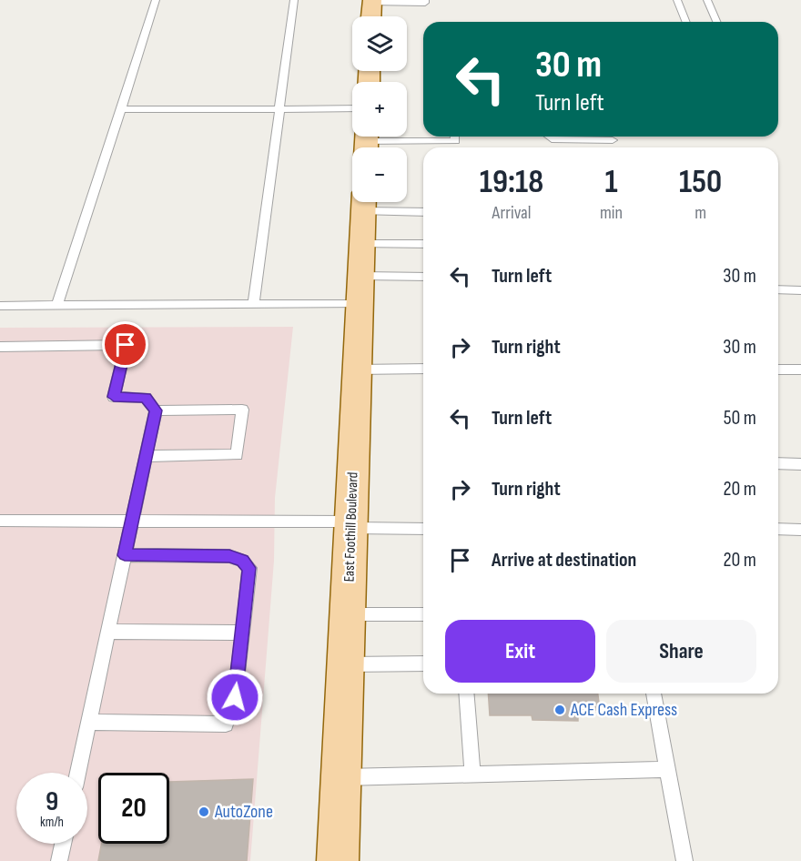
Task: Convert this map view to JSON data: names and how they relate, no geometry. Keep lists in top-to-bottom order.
{
  "streets": {
    "main road": ["East Foothill Boulevard"]
  },
  "places": ["ACE Cash Express", "AutoZone"],
  "page": {
    "map_buttons": ["+", "−"],
    "turn": ["30 m", "Turn left"],
    "eta": [
      "19:18",
      "Arrival",
      "1",
      "min",
      "150",
      "m"
    ],
    "list": [
      {
        "name": "Turn left",
        "value": "30 m"
      },
      {
        "name": "Turn right",
        "value": "30 m"
      },
      {
        "name": "Turn left",
        "value": "50 m"
      },
      {
        "name": "Turn right",
        "value": "20 m"
      },
      {
        "name": "Arrive at destination",
        "value": "20 m"
      }
    ],
    "buttons": ["Exit", "Share"],
    "speed": "9 km/h",
    "limit": "20"
  }
}
